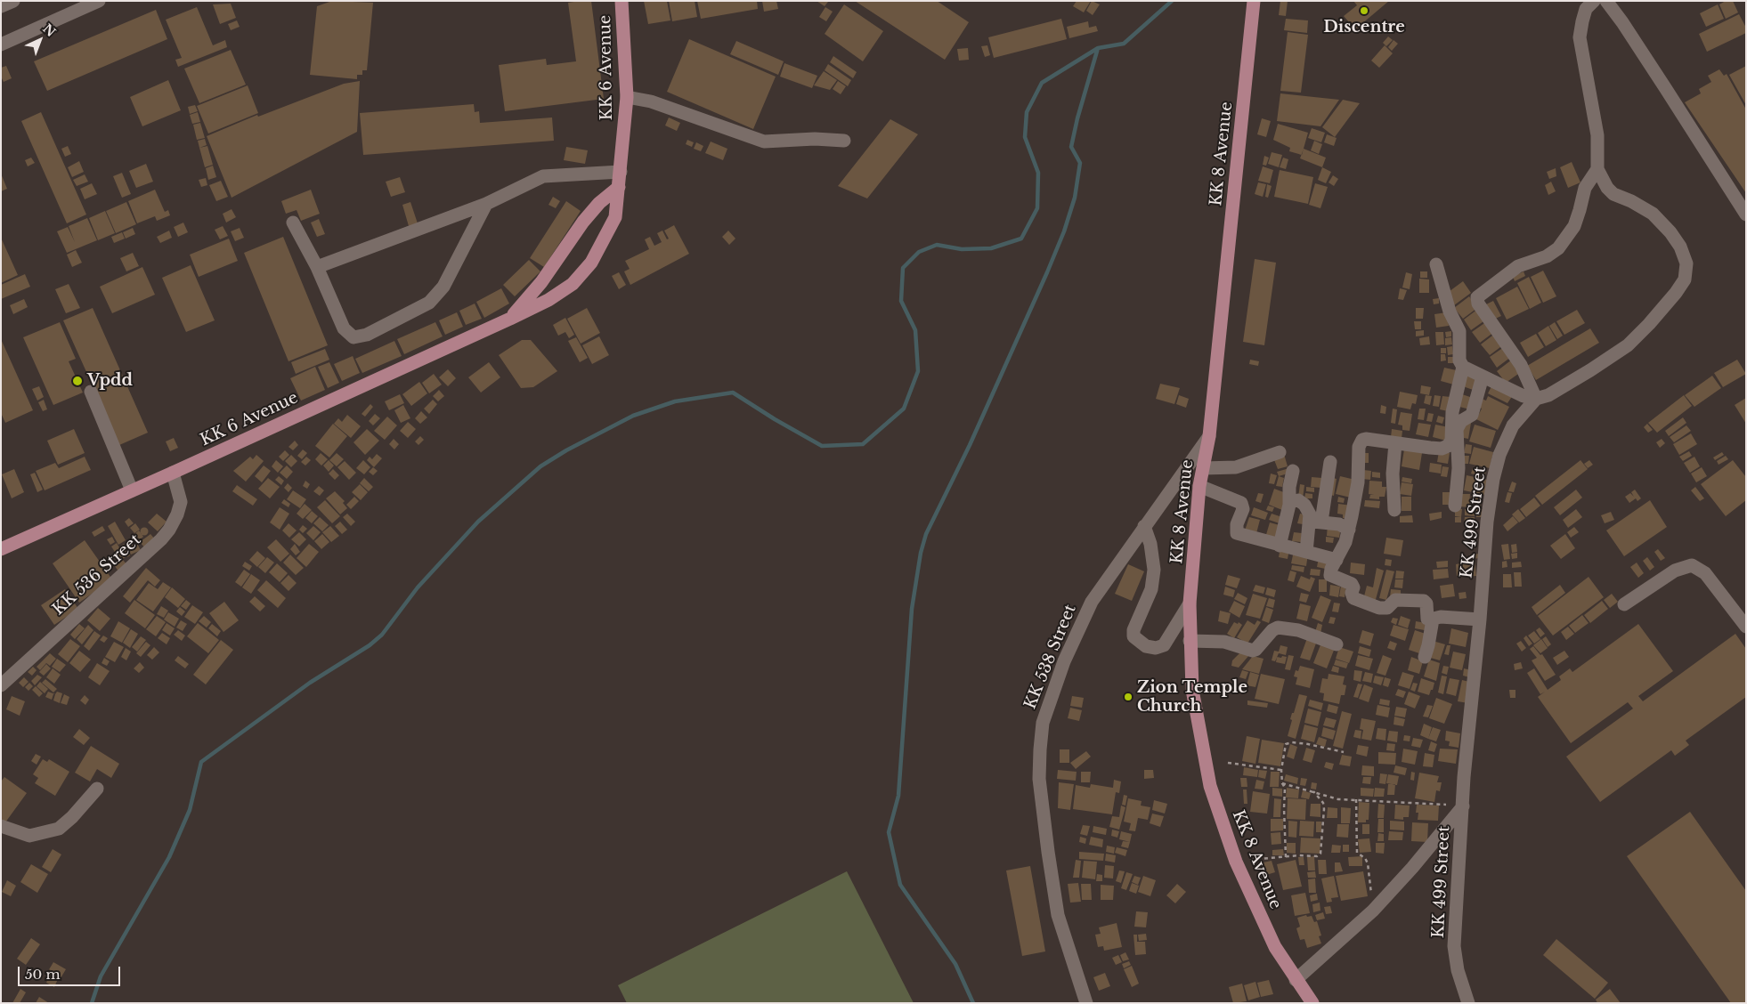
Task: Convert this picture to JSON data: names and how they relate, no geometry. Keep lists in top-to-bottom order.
{
  "streets": {
    "main road": ["KK 6 Avenue", "KK 8 Avenue"],
    "street": ["KK 499 Street", "KK 536 Street", "KK 538 Street"]
  },
  "crossings": [
    ["KK 6 Avenue", "KK 536 Street"],
    ["KK 8 Avenue", "KK 538 Street"]
  ],
  "places": ["Discentre", "Vpdd", "Zion Temple Church"],
  "scale_bar": "50 m",
  "north": "top right"
}
